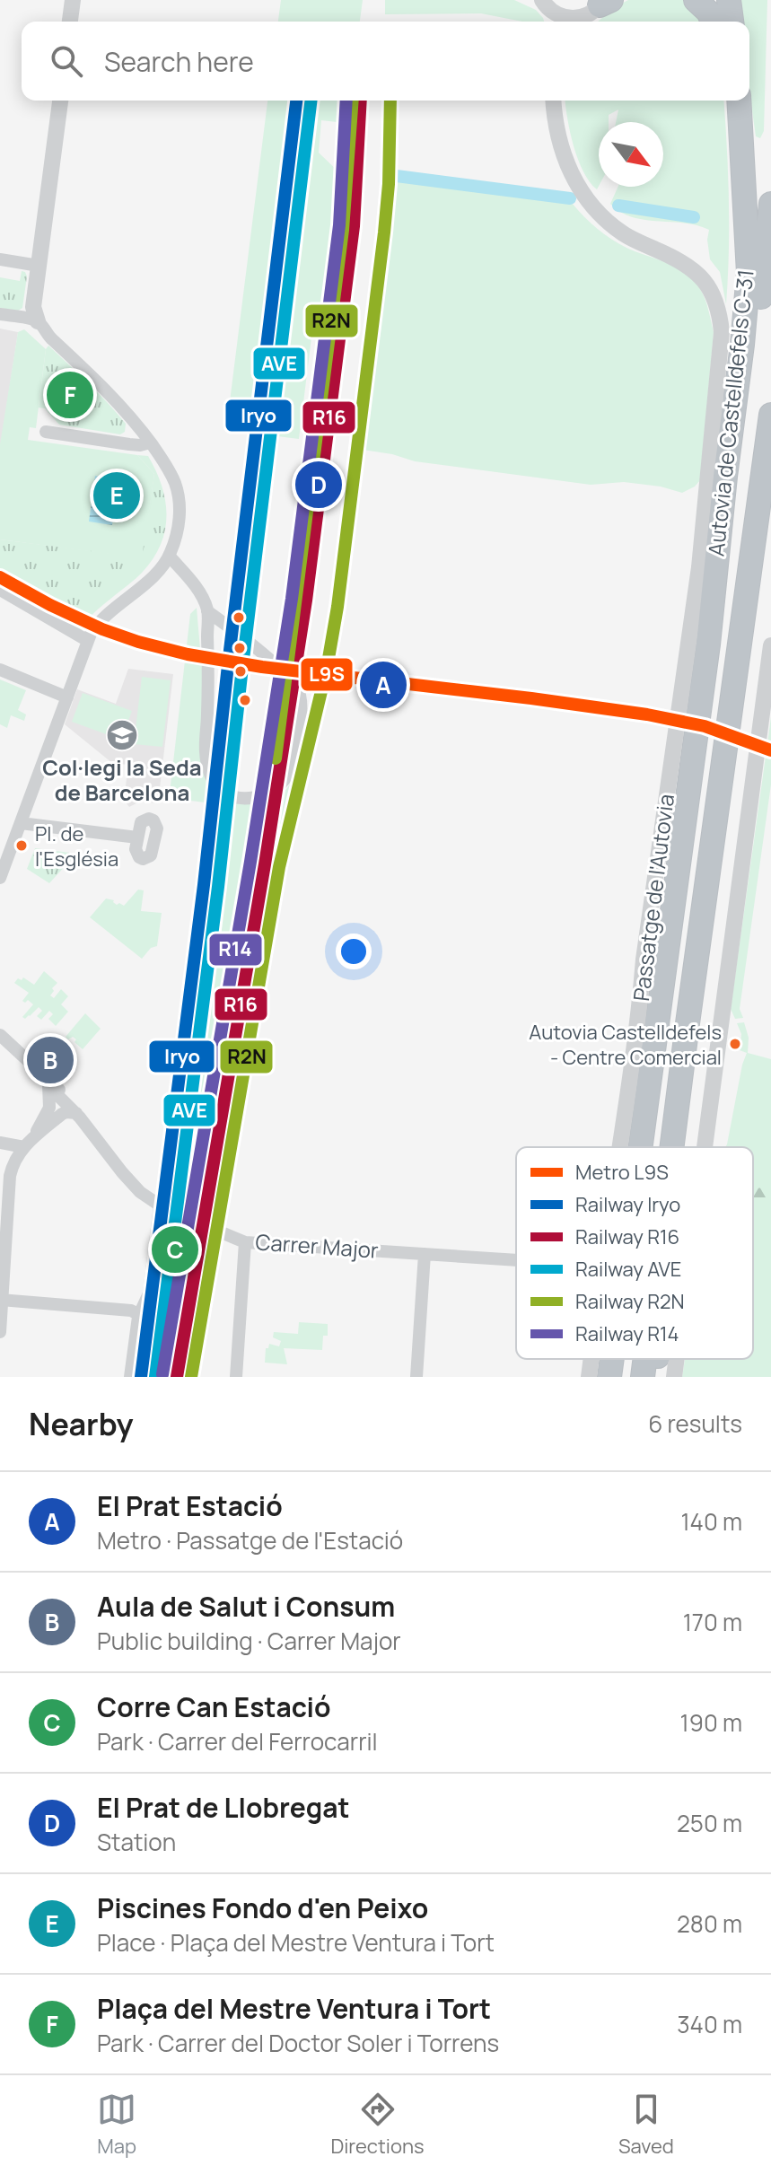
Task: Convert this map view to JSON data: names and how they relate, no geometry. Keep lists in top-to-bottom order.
{
  "streets": {
    "highway": ["Autovia de Castelldefels C-31"],
    "street": ["Passatge de l'Autovia", "Carrer Major"]
  },
  "places": {
    "school or university": ["Col·legi la Seda de Barcelona"],
    "other": ["Pl. de l'Església", "Autovia Castelldefels - Centre Comercial"]
  },
  "lines": [
    "rail line Iryo",
    "rail line R16",
    "rail line AVE",
    "rail line R2N",
    "rail line R14",
    "metro line L9S"
  ],
  "legend": [
    "Metro L9S",
    "Railway Iryo",
    "Railway R16",
    "Railway AVE",
    "Railway R2N",
    "Railway R14"
  ],
  "north": "bottom right",
  "page": {
    "search": "Search here",
    "pins": [
      "F",
      "D",
      "E",
      "A",
      "B",
      "C"
    ],
    "heading": ["Nearby", "6 results"],
    "list": [
      {
        "mark": "A",
        "name": "El Prat Estació",
        "note": "Metro · Passatge de l'Estació",
        "value": "140 m"
      },
      {
        "mark": "B",
        "name": "Aula de Salut i Consum",
        "note": "Public building · Carrer Major",
        "value": "170 m"
      },
      {
        "mark": "C",
        "name": "Corre Can Estació",
        "note": "Park · Carrer del Ferrocarril",
        "value": "190 m"
      },
      {
        "mark": "D",
        "name": "El Prat de Llobregat",
        "note": "Station",
        "value": "250 m"
      },
      {
        "mark": "E",
        "name": "Piscines Fondo d'en Peixo",
        "note": "Place · Plaça del Mestre Ventura i Tort",
        "value": "280 m"
      },
      {
        "mark": "F",
        "name": "Plaça del Mestre Ventura i Tort",
        "note": "Park · Carrer del Doctor Soler i Torrens",
        "value": "340 m"
      }
    ],
    "nav": ["Map", "Directions", "Saved"]
  }
}
